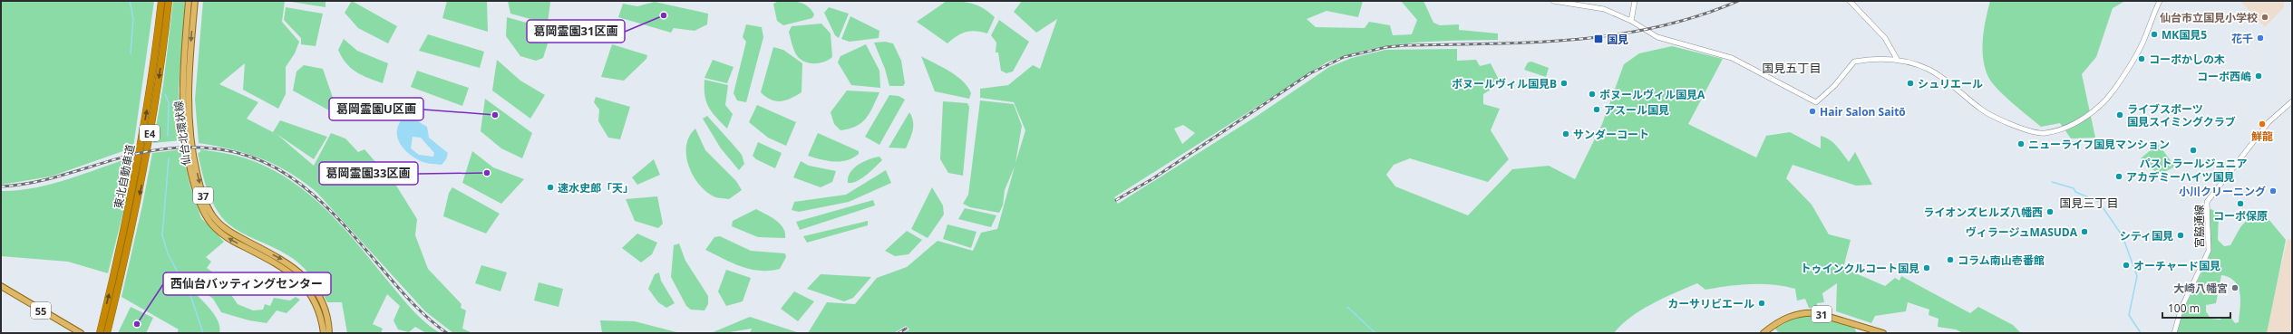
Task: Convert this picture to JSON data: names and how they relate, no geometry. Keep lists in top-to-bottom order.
{
  "streets": {
    "highway": ["E4", "東北自動車道"],
    "main road": [
      "仙台北環状線",
      "37",
      "55",
      "31"
    ],
    "street": ["宮脇通線"]
  },
  "districts": ["国見五丁目", "国見三丁目"],
  "places": {
    "other": [
      "葛岡霊園31区画",
      "仙台市立国見小学校",
      "MK国見5",
      "花千",
      "コーポかしの木",
      "コーポ西嶋",
      "ボヌールヴィル国見B",
      "シュリエール",
      "ボヌールヴィル国見A",
      "アスール国見",
      "Hair Salon Saitō",
      "葛岡霊園U区画",
      "ライブスポーツ 国見スイミングクラブ",
      "鮮龍",
      "サンダーコート",
      "ニューライフ国見マンション",
      "パストラールジュニア",
      "葛岡霊園33区画",
      "アカデミーハイツ国見",
      "速水史郎「天」",
      "小川クリーニング",
      "コーポ保原",
      "ライオンズヒルズ八幡西",
      "ヴィラージュMASUDA",
      "シティ国見",
      "コラム南山壱番館",
      "オーチャード国見",
      "トゥインクルコート国見",
      "大崎八幡宮",
      "カーサリビエール",
      "西仙台バッティングセンター"
    ],
    "transit": ["国見"]
  },
  "scale_bar": "100 m"
}
